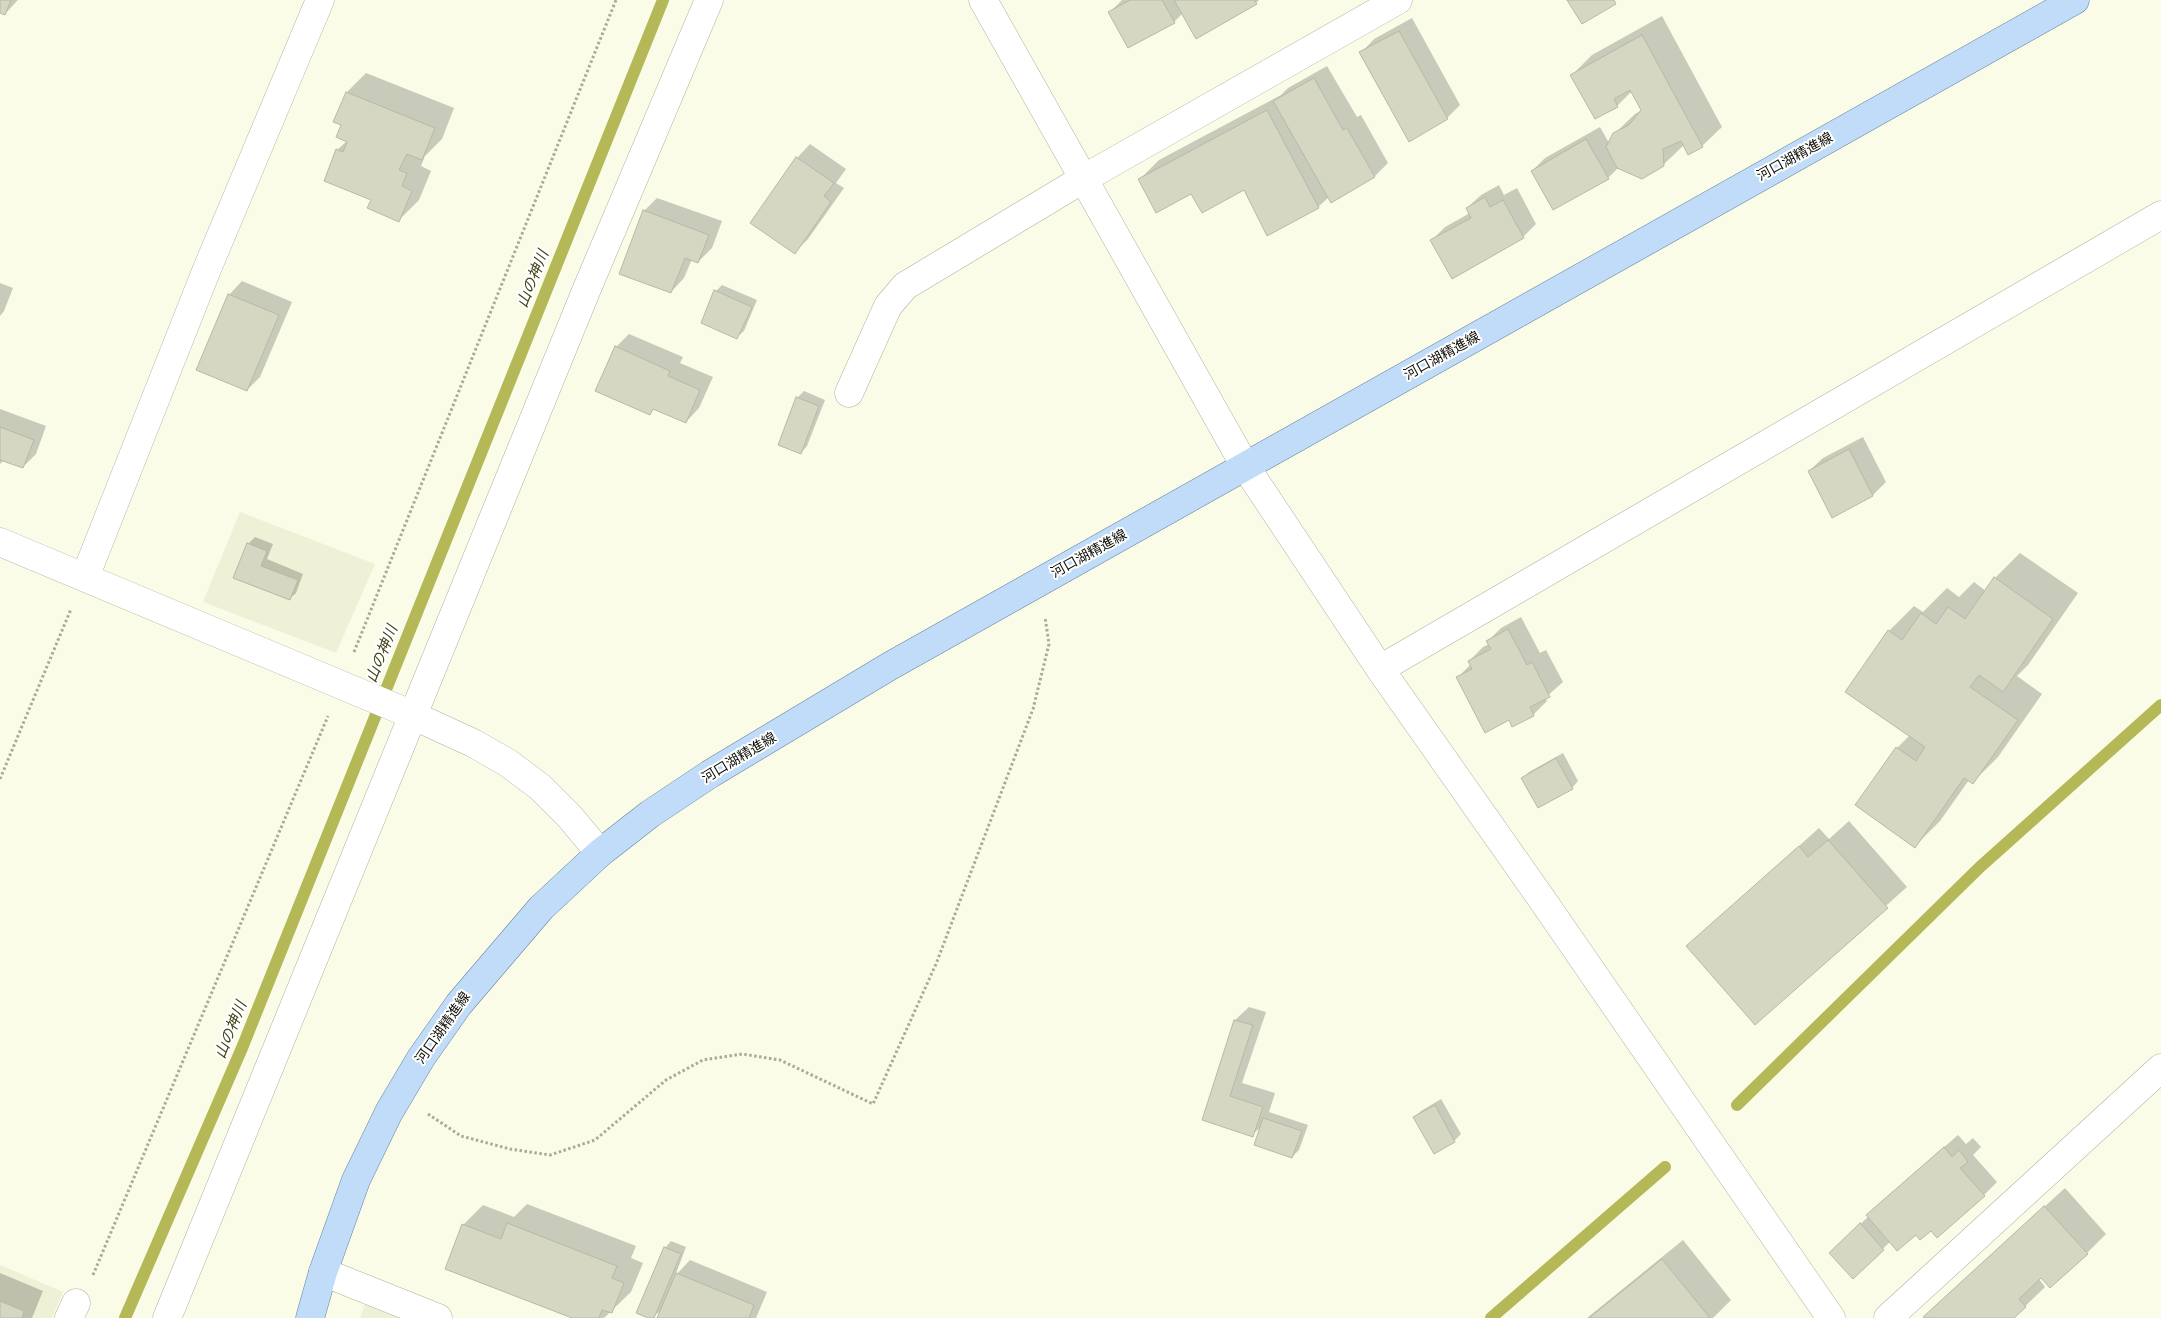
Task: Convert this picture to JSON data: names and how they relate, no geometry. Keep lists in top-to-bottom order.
{
  "streets": {
    "main road": ["河口湖精進線"]
  },
  "water": ["山の神川"]
}
